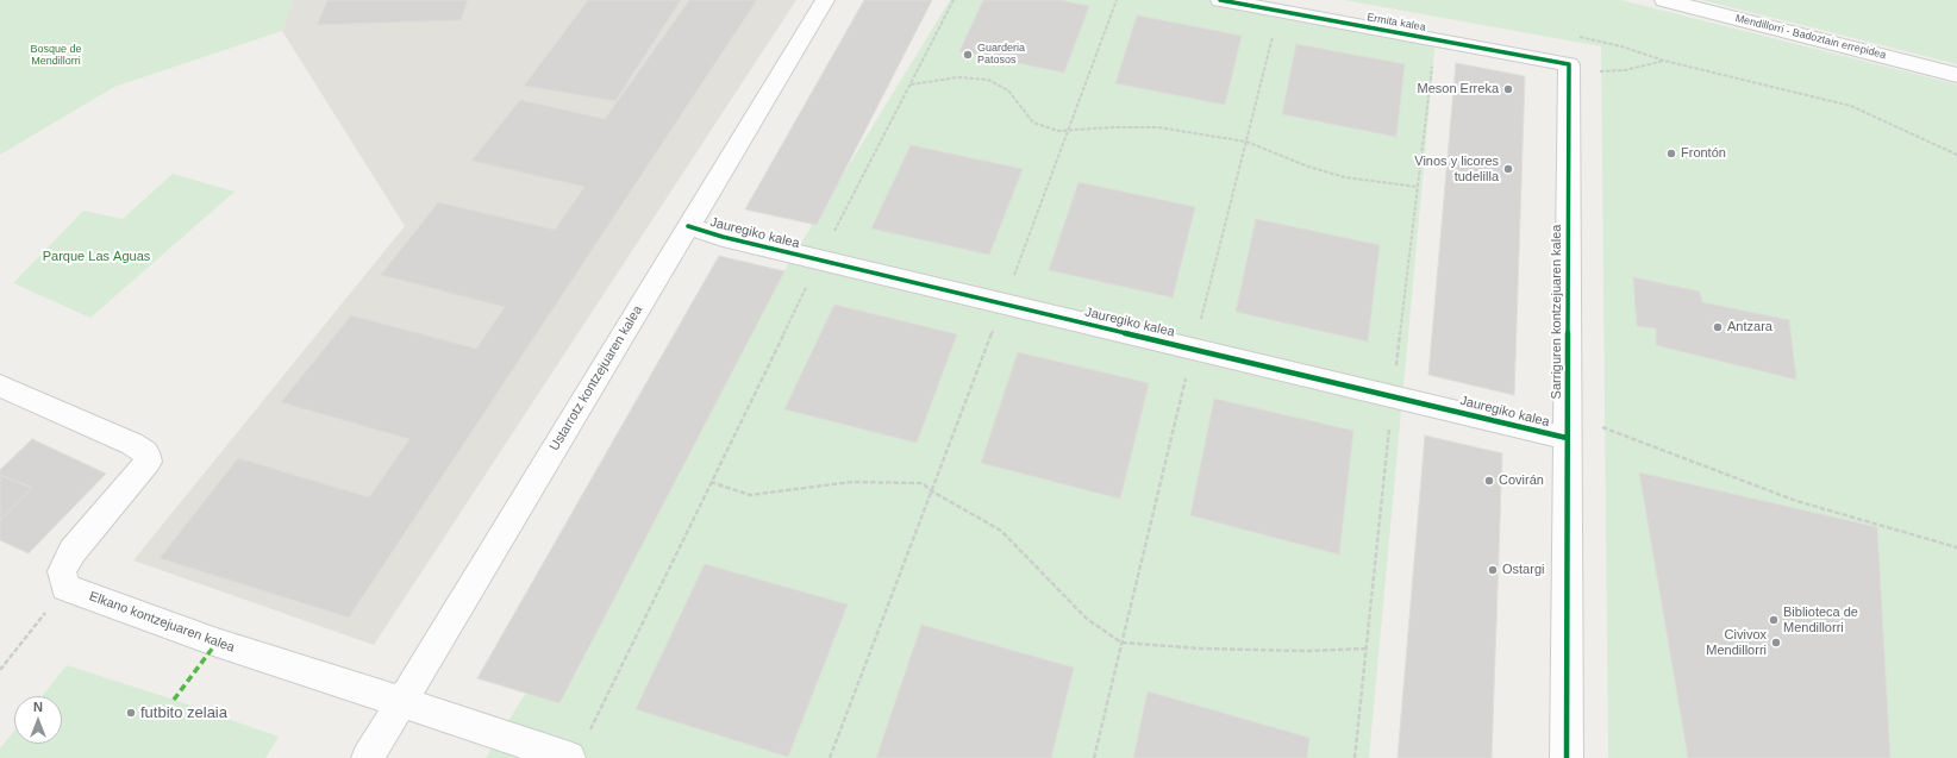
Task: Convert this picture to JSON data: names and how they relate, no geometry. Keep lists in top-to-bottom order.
{
  "streets": {
    "street": [
      "Ermita kalea",
      "Mendillorri - Badoztain errepidea",
      "Jauregiko kalea",
      "Sarriguren kontzejuaren kalea",
      "Ustarrotz kontzejuaren kalea",
      "Elkano kontzejuaren kalea"
    ]
  },
  "crossings": [
    ["Ermita kalea", "Sarriguren kontzejuaren kalea"],
    ["Jauregiko kalea", "Sarriguren kontzejuaren kalea"],
    ["Jauregiko kalea", "Ustarrotz kontzejuaren kalea"],
    ["Ustarrotz kontzejuaren kalea", "Elkano kontzejuaren kalea"]
  ],
  "parks": ["Bosque de Mendillorri", "Parque Las Aguas"],
  "places": [
    "Guarderia Patosos",
    "Meson Erreka",
    "Frontón",
    "Vinos y licores tudelilla",
    "Antzara",
    "Covirán",
    "Ostargi",
    "Biblioteca de Mendillorri",
    "Civivox Mendillorri",
    "futbito zelaia"
  ],
  "north": "top"
}
